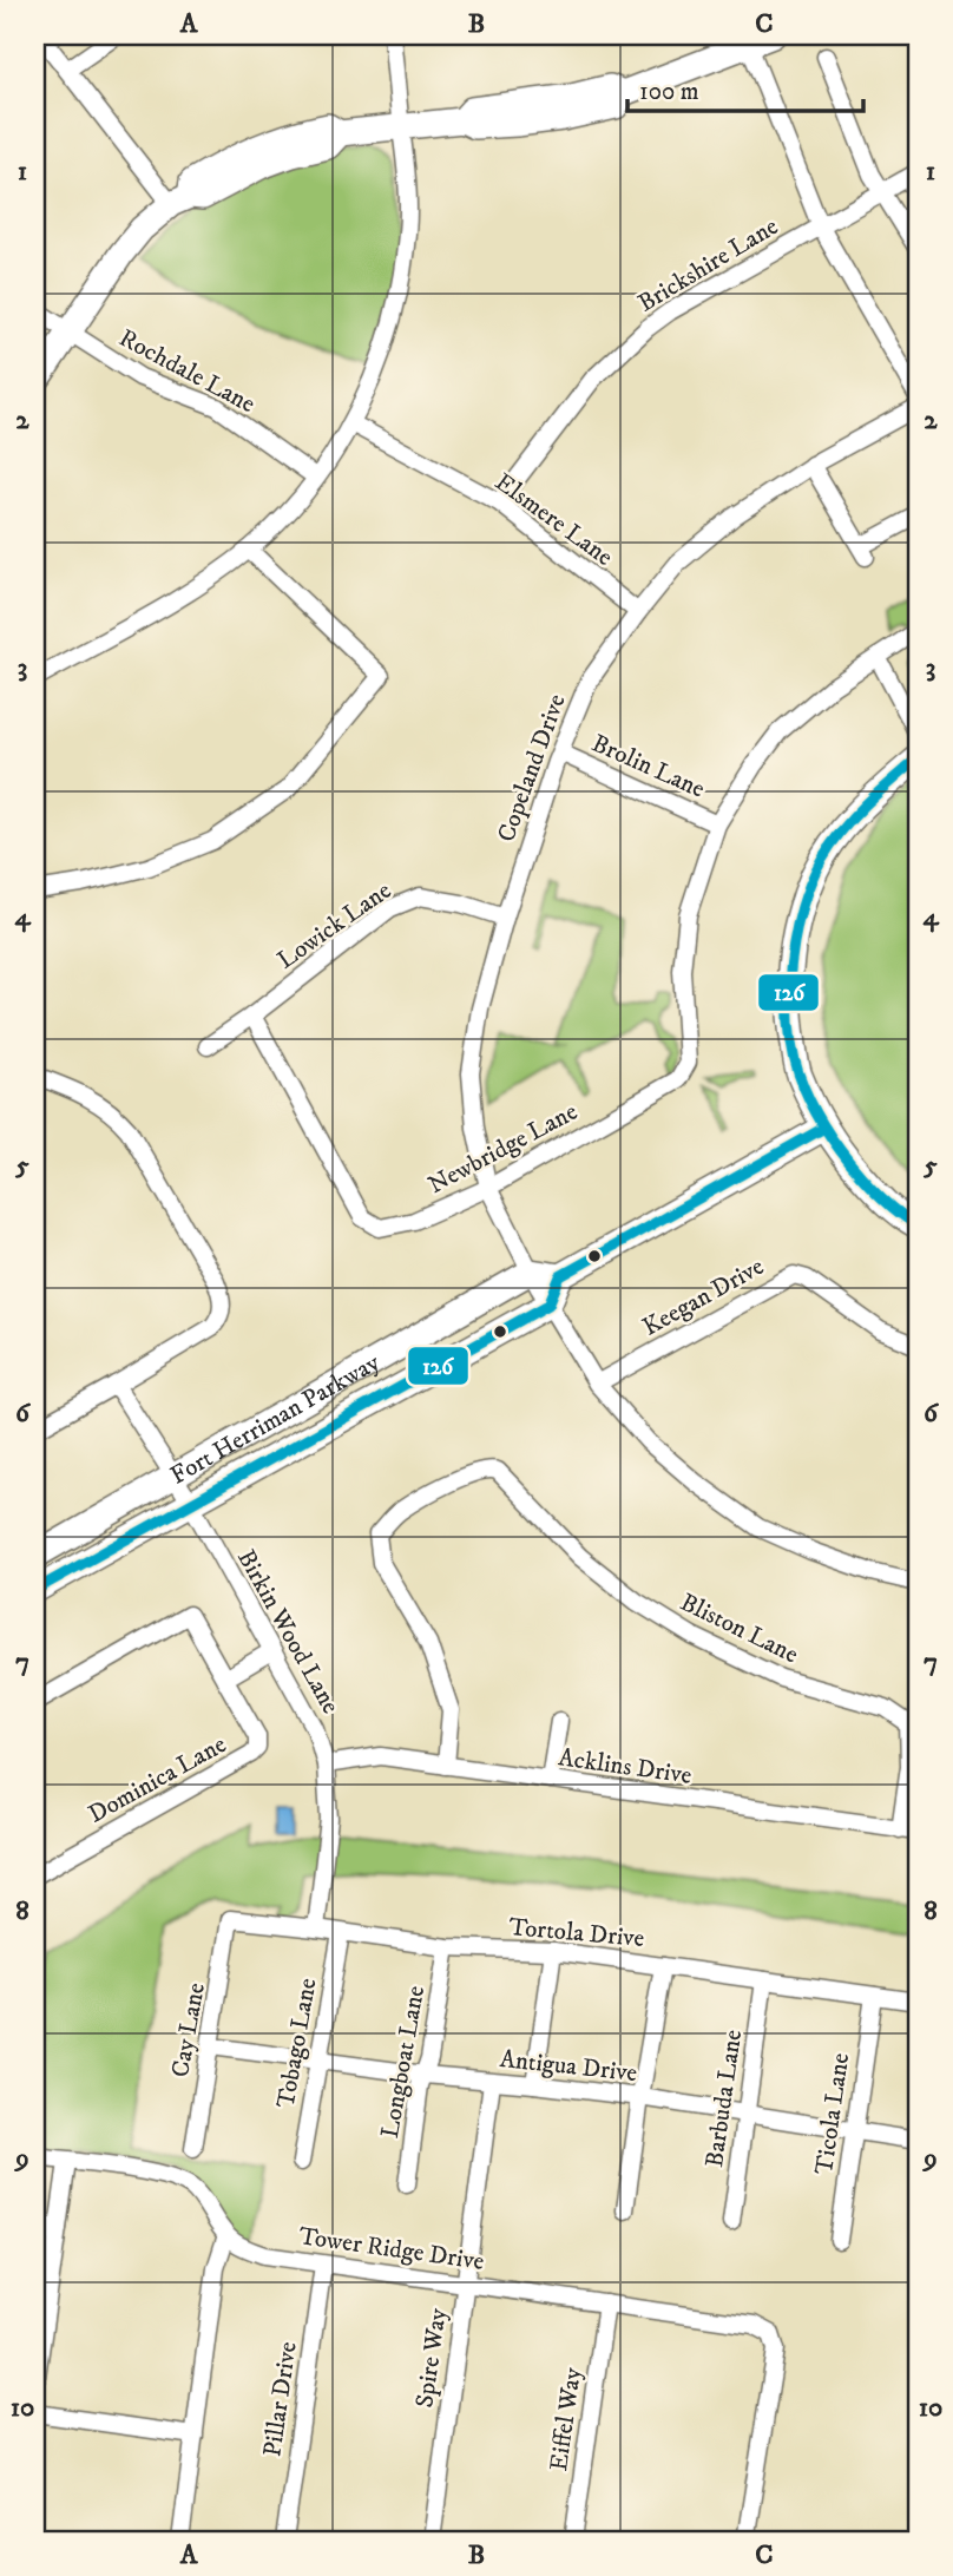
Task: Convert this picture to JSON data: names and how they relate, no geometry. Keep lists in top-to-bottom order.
{
  "streets": {
    "street": [
      "Brickshire Lane",
      "Rochdale Lane",
      "Elsmere Lane",
      "Brolin Lane",
      "Copeland Drive",
      "Lowick Lane",
      "Newbridge Lane",
      "Keegan Drive",
      "Fort Herriman Parkway",
      "Bliston Lane",
      "Birkin Wood Lane",
      "Acklins Drive",
      "Dominica Lane",
      "Tortola Drive",
      "Cay Lane",
      "Tobago Lane",
      "Longboat Lane",
      "Antigua Drive",
      "Barbuda Lane",
      "Ticola Lane",
      "Tower Ridge Drive",
      "Spire Way",
      "Pillar Drive",
      "Eiffel Way"
    ]
  },
  "crossings": [
    ["Brickshire Lane", "Elsmere Lane"],
    ["Elsmere Lane", "Copeland Drive"],
    ["Brolin Lane", "Copeland Drive"],
    ["Brolin Lane", "Newbridge Lane"],
    ["Copeland Drive", "Lowick Lane"],
    ["Copeland Drive", "Newbridge Lane"],
    ["Copeland Drive", "Keegan Drive"],
    ["Copeland Drive", "Fort Herriman Parkway"],
    ["Lowick Lane", "Newbridge Lane"],
    ["Fort Herriman Parkway", "Birkin Wood Lane"],
    ["Bliston Lane", "Acklins Drive"],
    ["Birkin Wood Lane", "Acklins Drive"],
    ["Birkin Wood Lane", "Tortola Drive"],
    ["Tortola Drive", "Cay Lane"],
    ["Tortola Drive", "Tobago Lane"],
    ["Tortola Drive", "Longboat Lane"],
    ["Tortola Drive", "Barbuda Lane"],
    ["Tortola Drive", "Ticola Lane"],
    ["Cay Lane", "Antigua Drive"],
    ["Tobago Lane", "Antigua Drive"],
    ["Longboat Lane", "Antigua Drive"],
    ["Antigua Drive", "Barbuda Lane"],
    ["Antigua Drive", "Ticola Lane"],
    ["Antigua Drive", "Spire Way"],
    ["Tower Ridge Drive", "Spire Way"],
    ["Tower Ridge Drive", "Pillar Drive"],
    ["Tower Ridge Drive", "Eiffel Way"]
  ],
  "lines": ["transit line 126"],
  "scale_bar": "100 m",
  "grid": {
    "columns": ["A", "B", "C"],
    "rows": [
      "1",
      "2",
      "3",
      "4",
      "5",
      "6",
      "7",
      "8",
      "9",
      "10"
    ]
  }
}
